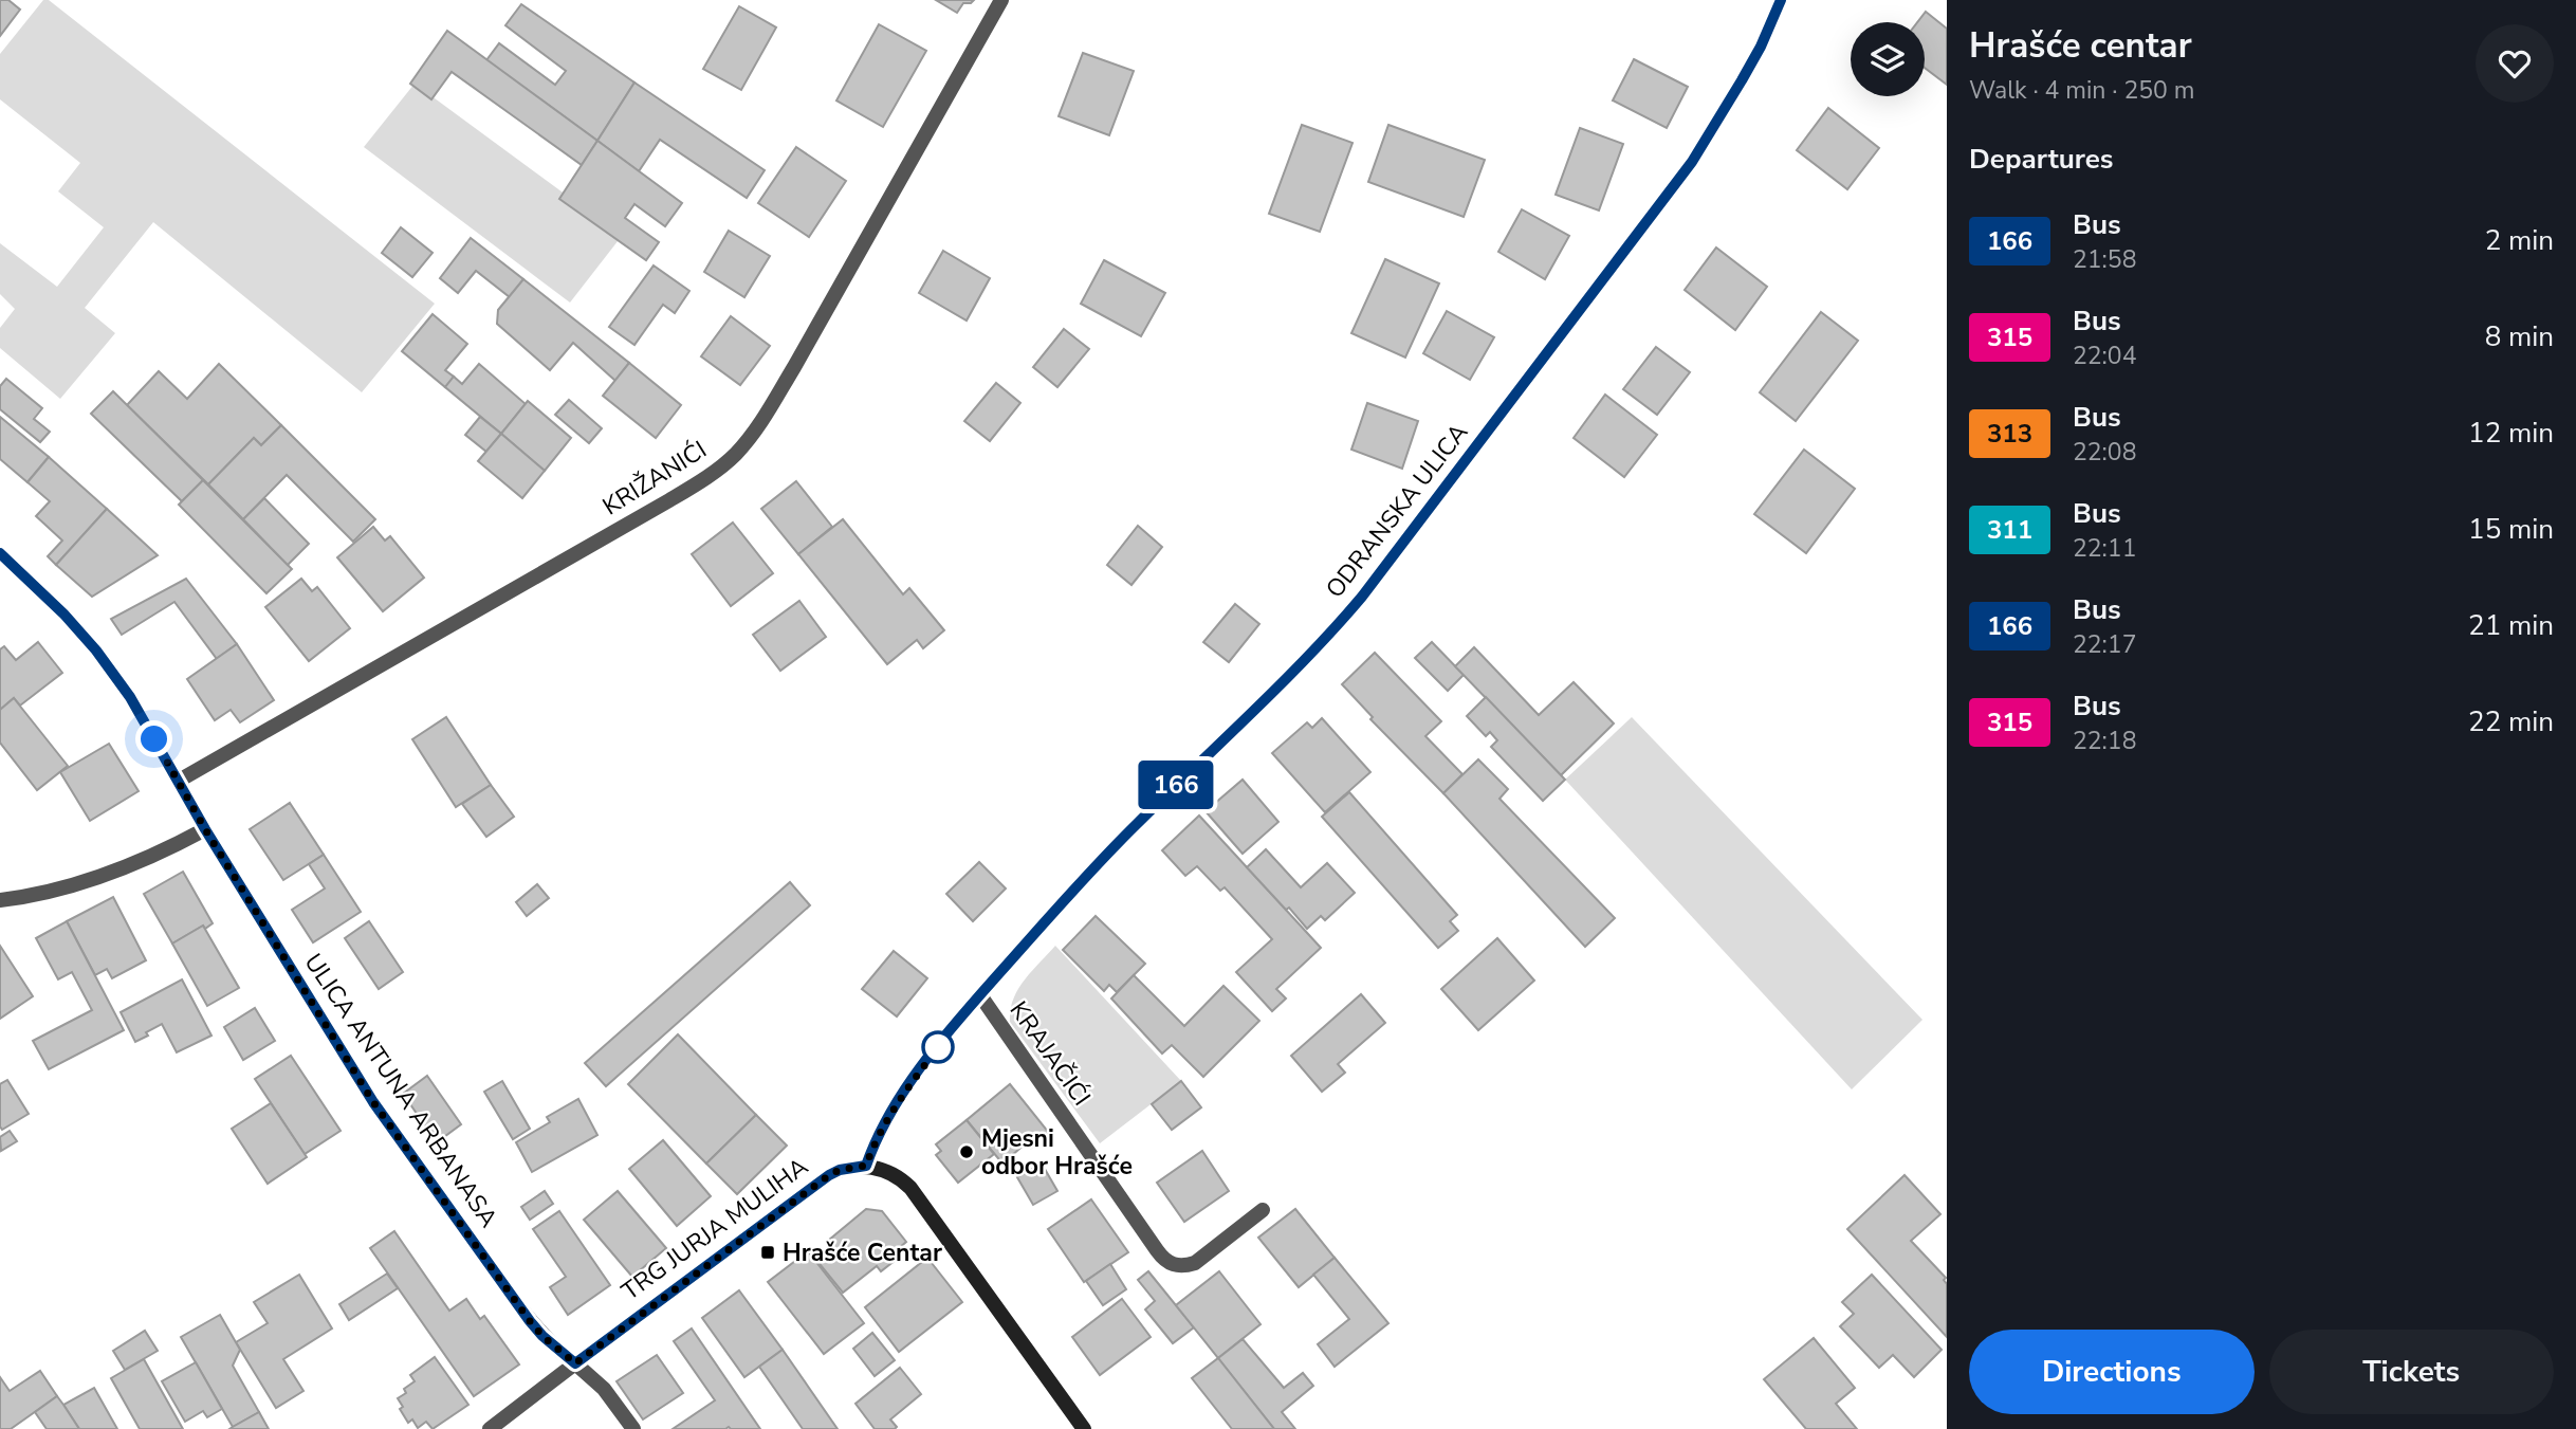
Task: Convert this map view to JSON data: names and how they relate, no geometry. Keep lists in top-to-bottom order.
{
  "streets": {
    "main road": ["ULICA ANTUNA ARBANASA", "TRG JURJA MULIHA"],
    "street": ["KRIŽANIĆI", "ODRANSKA ULICA", "KRAJAČIĆI"]
  },
  "crossings": [
    ["KRIŽANIĆI", "ULICA ANTUNA ARBANASA"],
    ["ODRANSKA ULICA", "KRAJAČIĆI"],
    ["ULICA ANTUNA ARBANASA", "TRG JURJA MULIHA"]
  ],
  "places": {
    "other": ["Mjesni odbor Hrašće"],
    "transit": ["Hrašće Centar"]
  },
  "lines": ["bus line 166"],
  "page": {
    "on_map": "166",
    "heading": [
      ["Hrašće centar", "Walk · 4 min · 250 m"],
      "Departures"
    ],
    "list": [
      {
        "mark": "166",
        "name": "Bus",
        "note": "21:58",
        "value": "2 min"
      },
      {
        "mark": "315",
        "name": "Bus",
        "note": "22:04",
        "value": "8 min"
      },
      {
        "mark": "313",
        "name": "Bus",
        "note": "22:08",
        "value": "12 min"
      },
      {
        "mark": "311",
        "name": "Bus",
        "note": "22:11",
        "value": "15 min"
      },
      {
        "mark": "166",
        "name": "Bus",
        "note": "22:17",
        "value": "21 min"
      },
      {
        "mark": "315",
        "name": "Bus",
        "note": "22:18",
        "value": "22 min"
      }
    ],
    "buttons": ["Directions", "Tickets"]
  }
}
